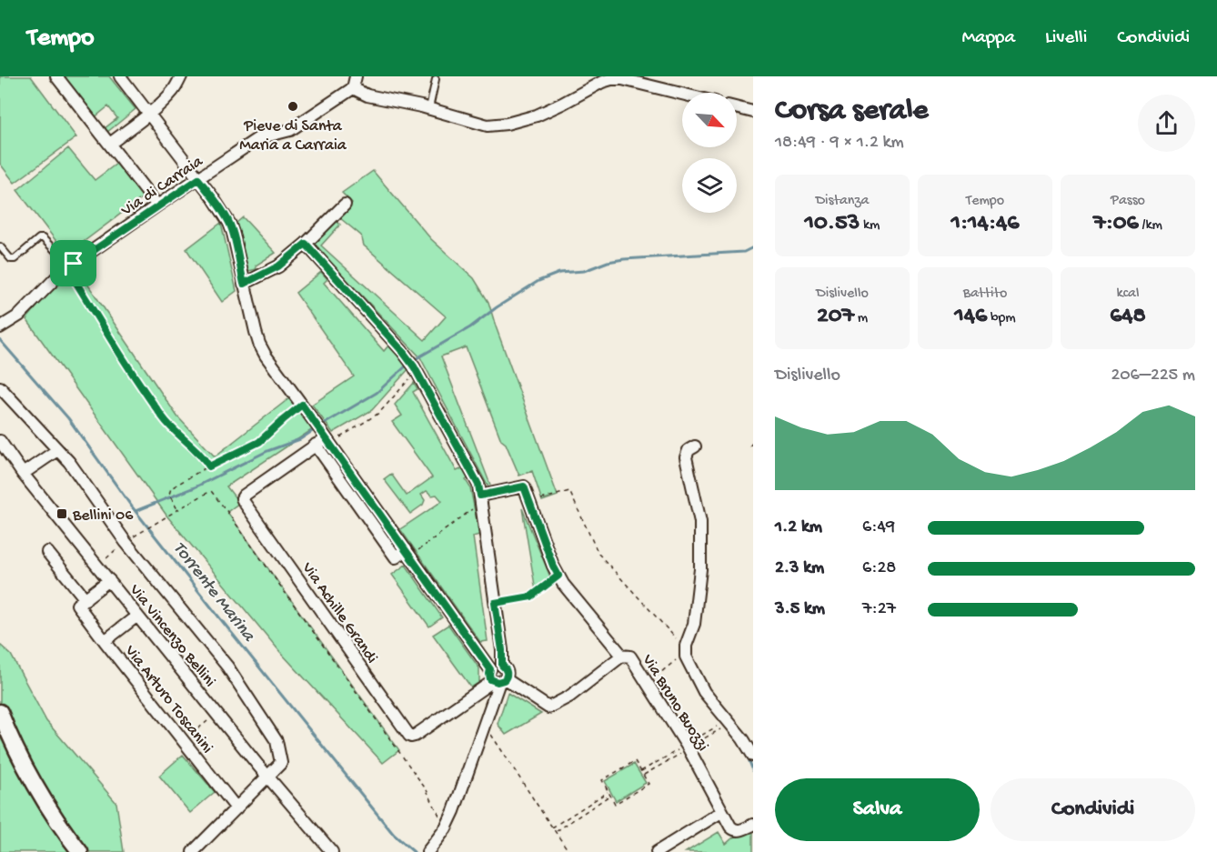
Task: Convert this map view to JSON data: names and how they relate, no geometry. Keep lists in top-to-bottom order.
{
  "streets": {
    "street": [
      "Via di Carraia",
      "Via Achille Grandi",
      "Via Vincenzo Bellini",
      "Via Arturo Toscanini",
      "Via Bruno Buozzi"
    ]
  },
  "crossings": [
    ["Via Vincenzo Bellini", "Via Arturo Toscanini"]
  ],
  "water": ["Torrente Marina"],
  "places": {
    "other": ["Pieve di Santa Maria a Carraia"],
    "transit": ["Bellini 06"]
  },
  "north": "bottom right",
  "page": {
    "header": "Tempo",
    "nav": ["Mappa", "Livelli", "Condividi"],
    "heading": ["Corsa serale", "18:49 · 9 × 1.2 km"],
    "stats": [
      ["Distanza", "10.53 km"],
      ["Tempo", "1:14:46"],
      ["Passo", "7:06 /km"],
      ["Dislivello", "207 m"],
      ["Battito", "146 bpm"],
      ["kcal", "648"]
    ],
    "chart": ["Dislivello", "206–225 m"],
    "list": [
      {
        "name": "1.2 km",
        "note": "6:49"
      },
      {
        "name": "2.3 km",
        "note": "6:28"
      },
      {
        "name": "3.5 km",
        "note": "7:27"
      }
    ],
    "buttons": ["Salva", "Condividi"]
  }
}
